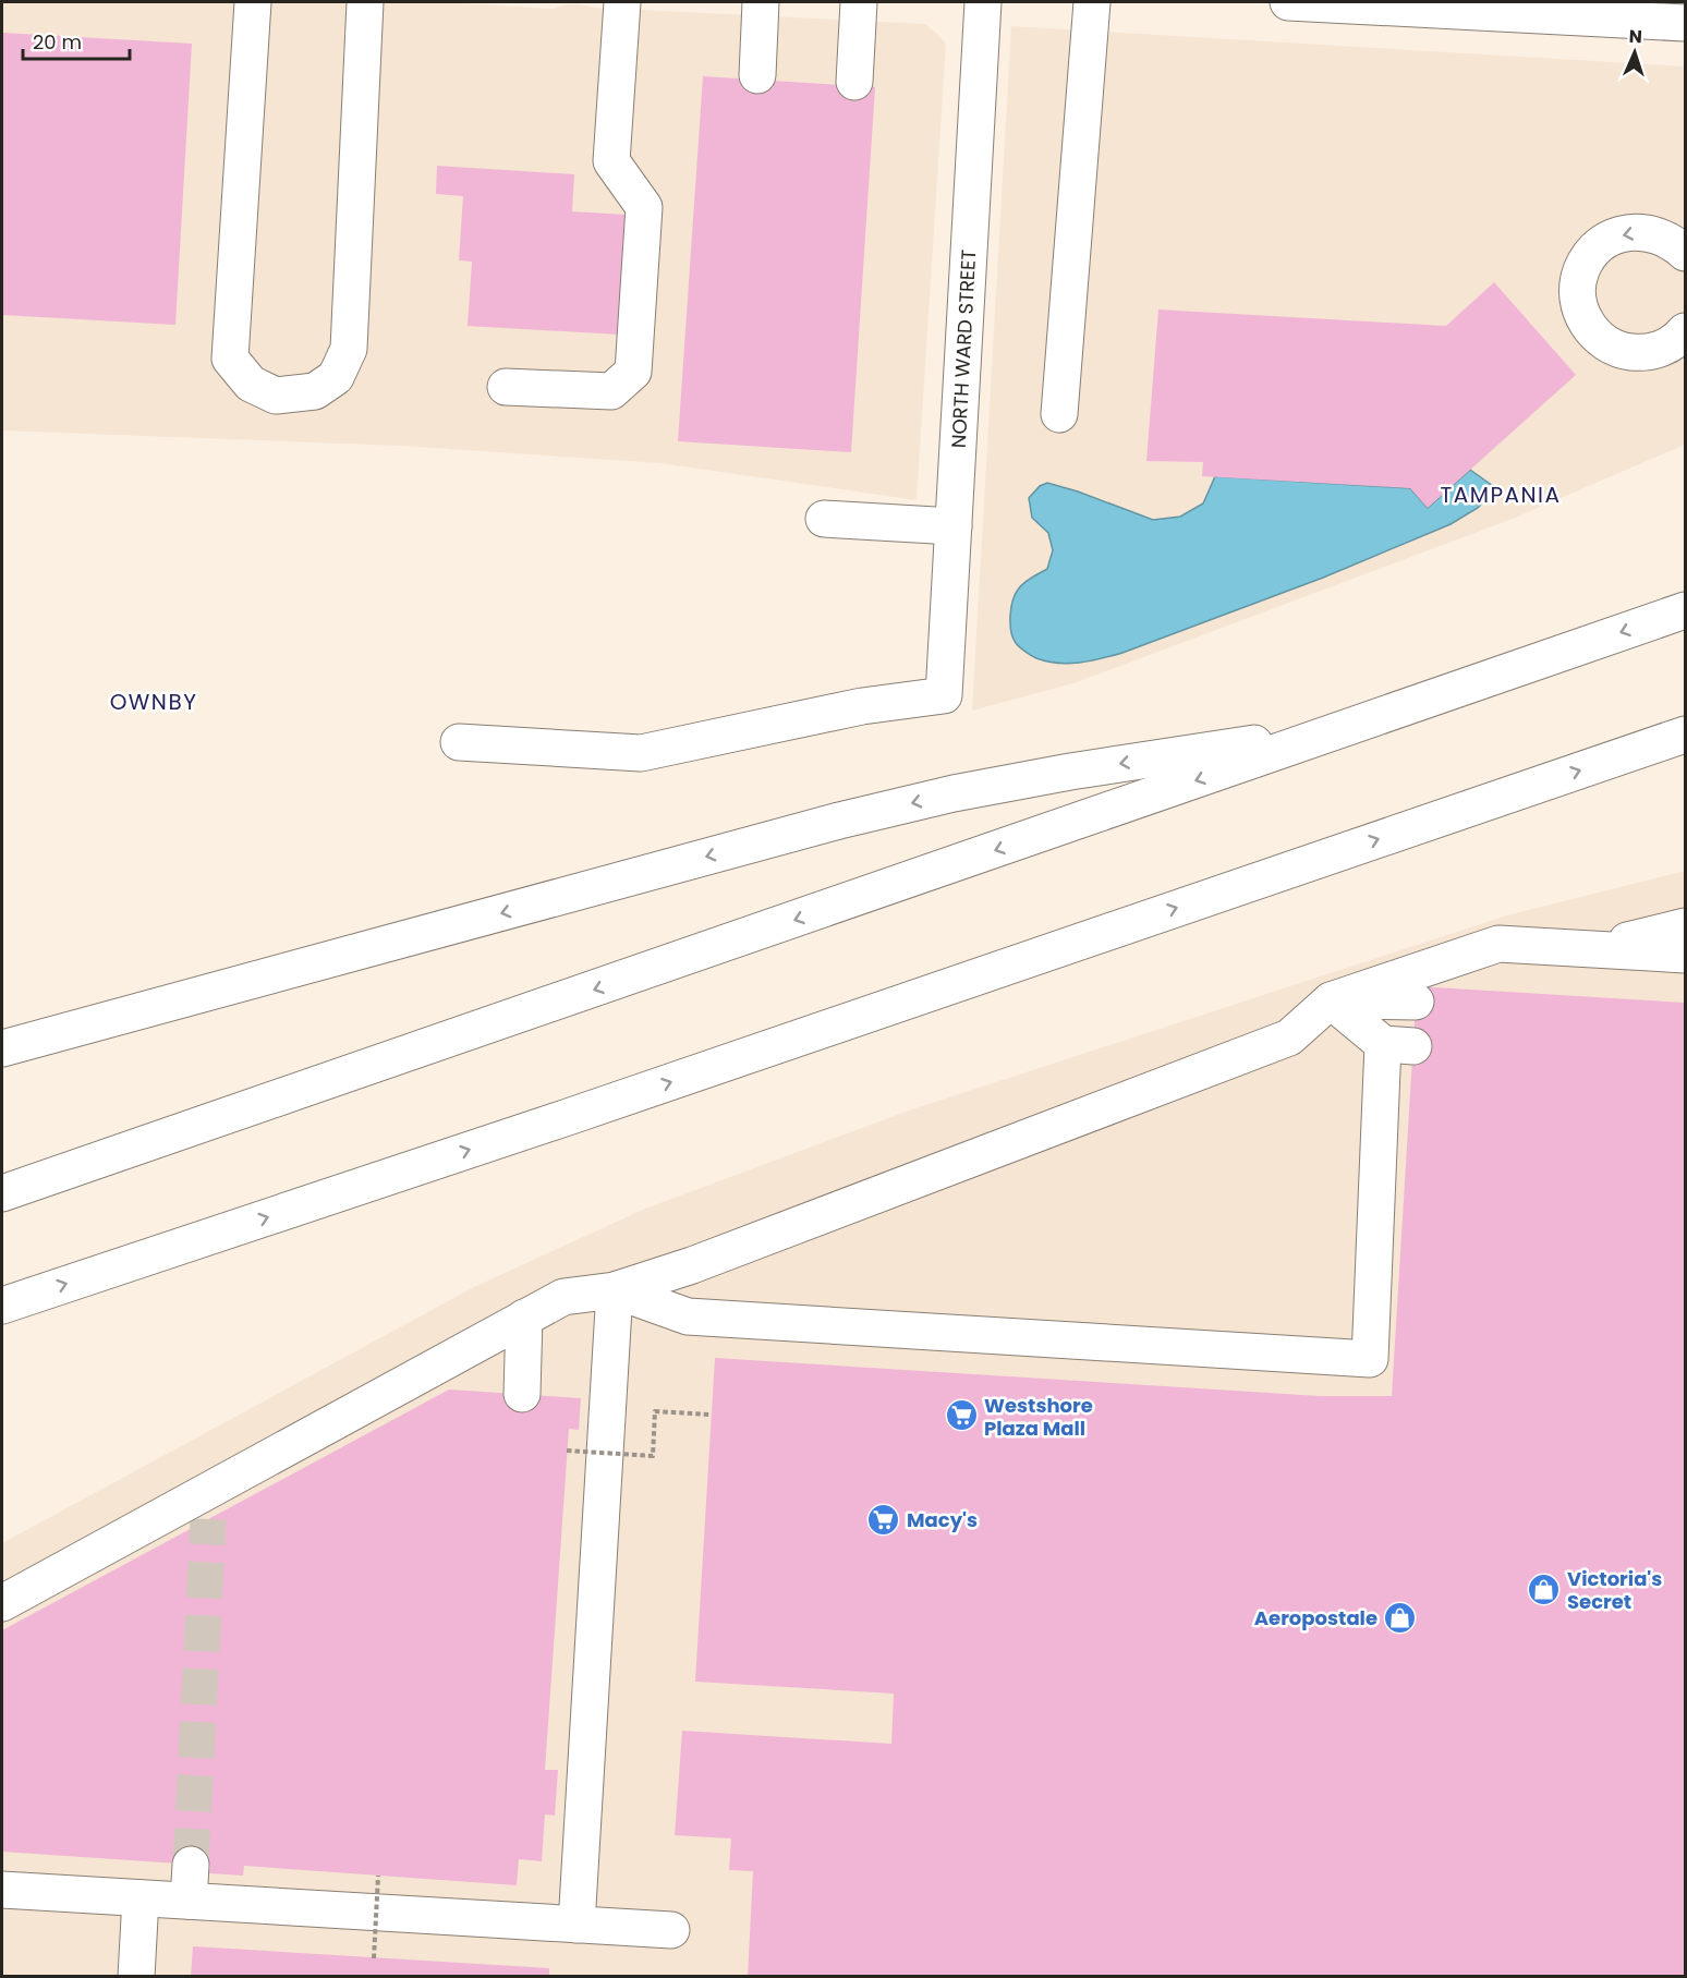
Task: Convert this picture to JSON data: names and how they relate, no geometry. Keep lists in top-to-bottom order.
{
  "streets": {
    "main road": ["NORTH WARD STREET"]
  },
  "districts": ["TAMPANIA", "OWNBY"],
  "places": {
    "supermarket": ["Westshore Plaza Mall", "Macy's"],
    "shop": ["Victoria's Secret", "Aeropostale"]
  },
  "scale_bar": "20 m",
  "north": "top"
}
